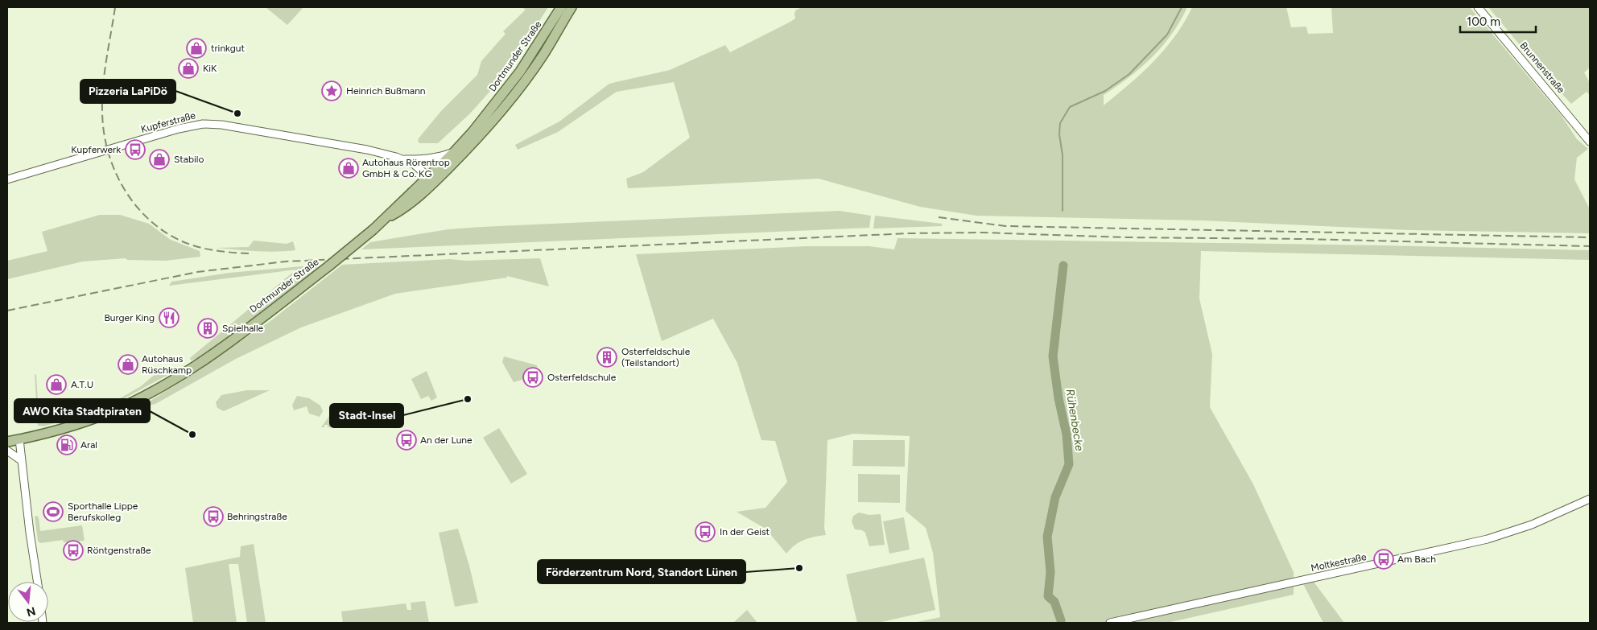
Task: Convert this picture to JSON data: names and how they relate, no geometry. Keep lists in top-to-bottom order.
{
  "streets": {
    "main road": ["Dortmunder Straße"],
    "street": ["Brunnenstraße", "Kupferstraße", "Moltkestraße"]
  },
  "crossings": [
    ["Dortmunder Straße", "Kupferstraße"]
  ],
  "water": ["Rühenbecke"],
  "places": {
    "shop": [
      "trinkgut",
      "KiK",
      "Stabilo",
      "Autohaus Rörentrop GmbH & Co. KG",
      "Autohaus Rüschkamp",
      "A.T.U"
    ],
    "place": ["Heinrich Bußmann"],
    "other": [
      "Pizzeria LaPiDö",
      "Stadt-Insel",
      "AWO Kita Stadtpiraten",
      "Förderzentrum Nord, Standort Lünen"
    ],
    "bus stop": [
      "Kupferwerk",
      "Osterfeldschule",
      "An der Lune",
      "Behringstraße",
      "In der Geist",
      "Röntgenstraße",
      "Am Bach"
    ],
    "restaurant": ["Burger King"],
    "building": ["Spielhalle", "Osterfeldschule (Teilstandort)"],
    "fuel station": ["Aral"],
    "sports": ["Sporthalle Lippe Berufskolleg"]
  },
  "scale_bar": "100 m",
  "north": "bottom"
}
